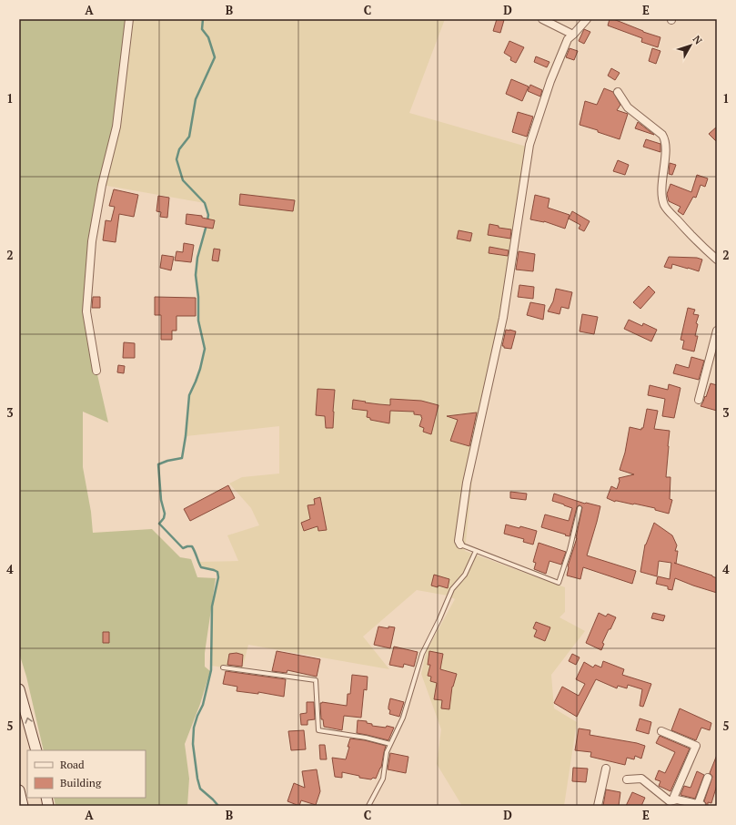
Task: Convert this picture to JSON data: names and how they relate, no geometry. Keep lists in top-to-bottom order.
{
  "legend": ["Road", "Building"],
  "north": "top right",
  "grid": {
    "columns": [
      "A",
      "B",
      "C",
      "D",
      "E"
    ],
    "rows": [
      "1",
      "2",
      "3",
      "4",
      "5"
    ]
  }
}
